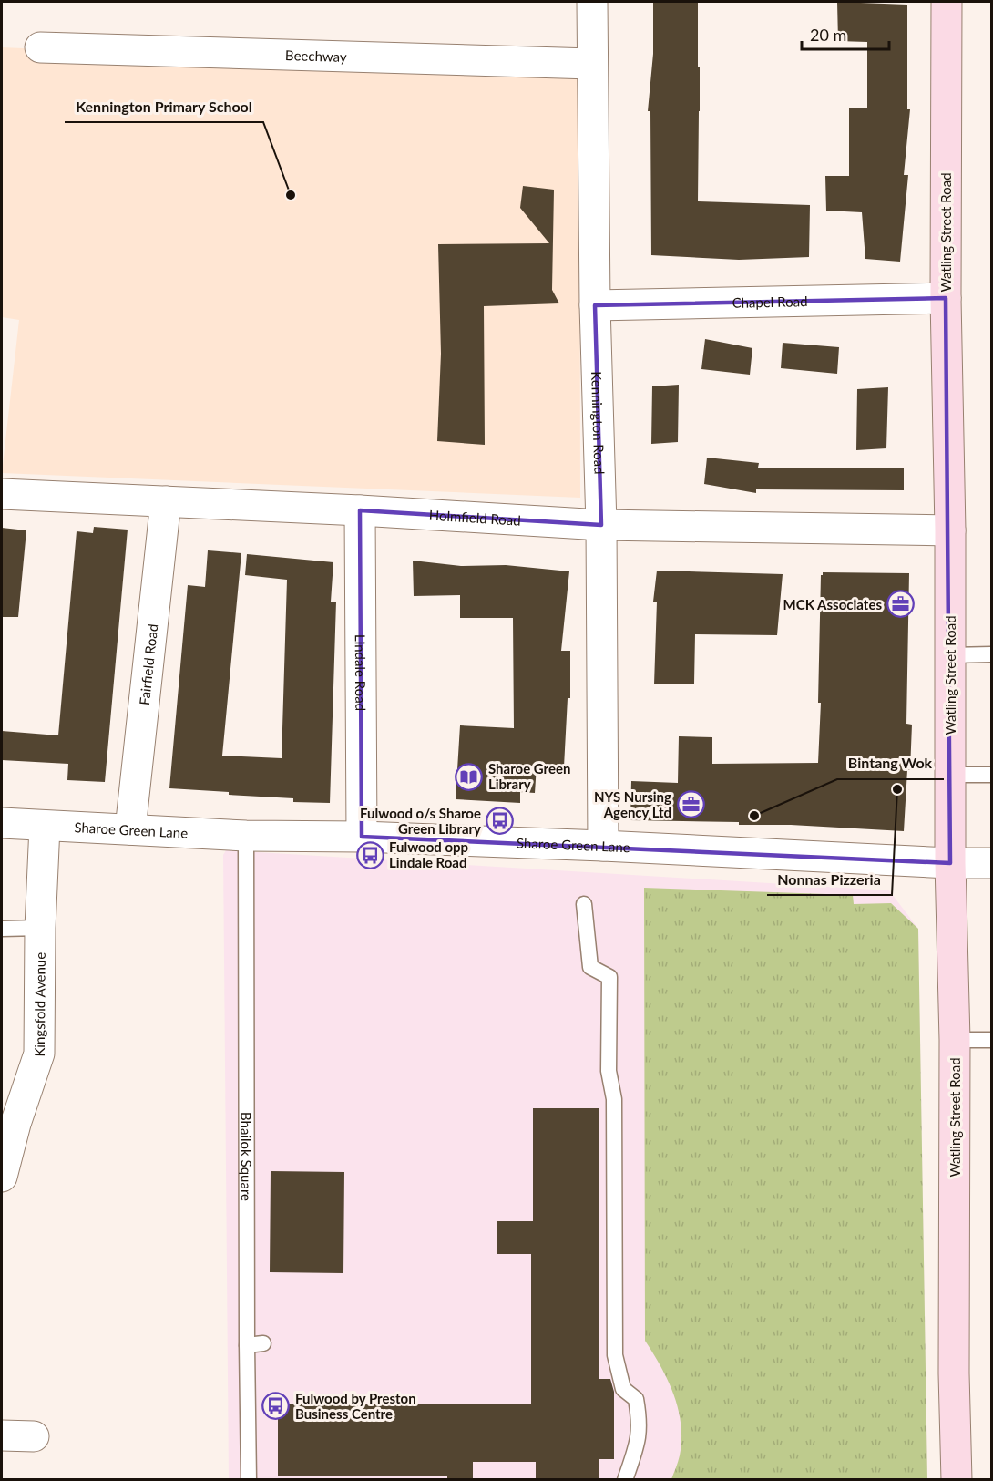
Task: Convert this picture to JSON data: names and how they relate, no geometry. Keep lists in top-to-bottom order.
{
  "streets": {
    "main road": ["Watling Street Road"],
    "street": [
      "Beechway",
      "Chapel Road",
      "Kennington Road",
      "Holmfield Road",
      "Fairfield Road",
      "Lindale Road",
      "Sharoe Green Lane",
      "Kingsfold Avenue"
    ],
    "lane": ["Bhailok Square"]
  },
  "crossings": [
    ["Beechway", "Kennington Road"],
    ["Watling Street Road", "Chapel Road"],
    ["Watling Street Road", "Holmfield Road"],
    ["Watling Street Road", "Sharoe Green Lane"],
    ["Chapel Road", "Kennington Road"],
    ["Kennington Road", "Holmfield Road"],
    ["Kennington Road", "Sharoe Green Lane"],
    ["Holmfield Road", "Fairfield Road"],
    ["Holmfield Road", "Lindale Road"],
    ["Fairfield Road", "Sharoe Green Lane"],
    ["Lindale Road", "Sharoe Green Lane"],
    ["Sharoe Green Lane", "Kingsfold Avenue"],
    ["Sharoe Green Lane", "Bhailok Square"]
  ],
  "places": {
    "other": ["Kennington Primary School", "Nonnas Pizzeria", "Bintang Wok"],
    "office": ["MCK Associates", "NYS Nursing Agency Ltd"],
    "library": ["Sharoe Green Library"],
    "bus stop": ["Fulwood o/s Sharoe Green Library", "Fulwood opp Lindale Road", "Fulwood by Preston Business Centre"]
  },
  "scale_bar": "20 m"
}
